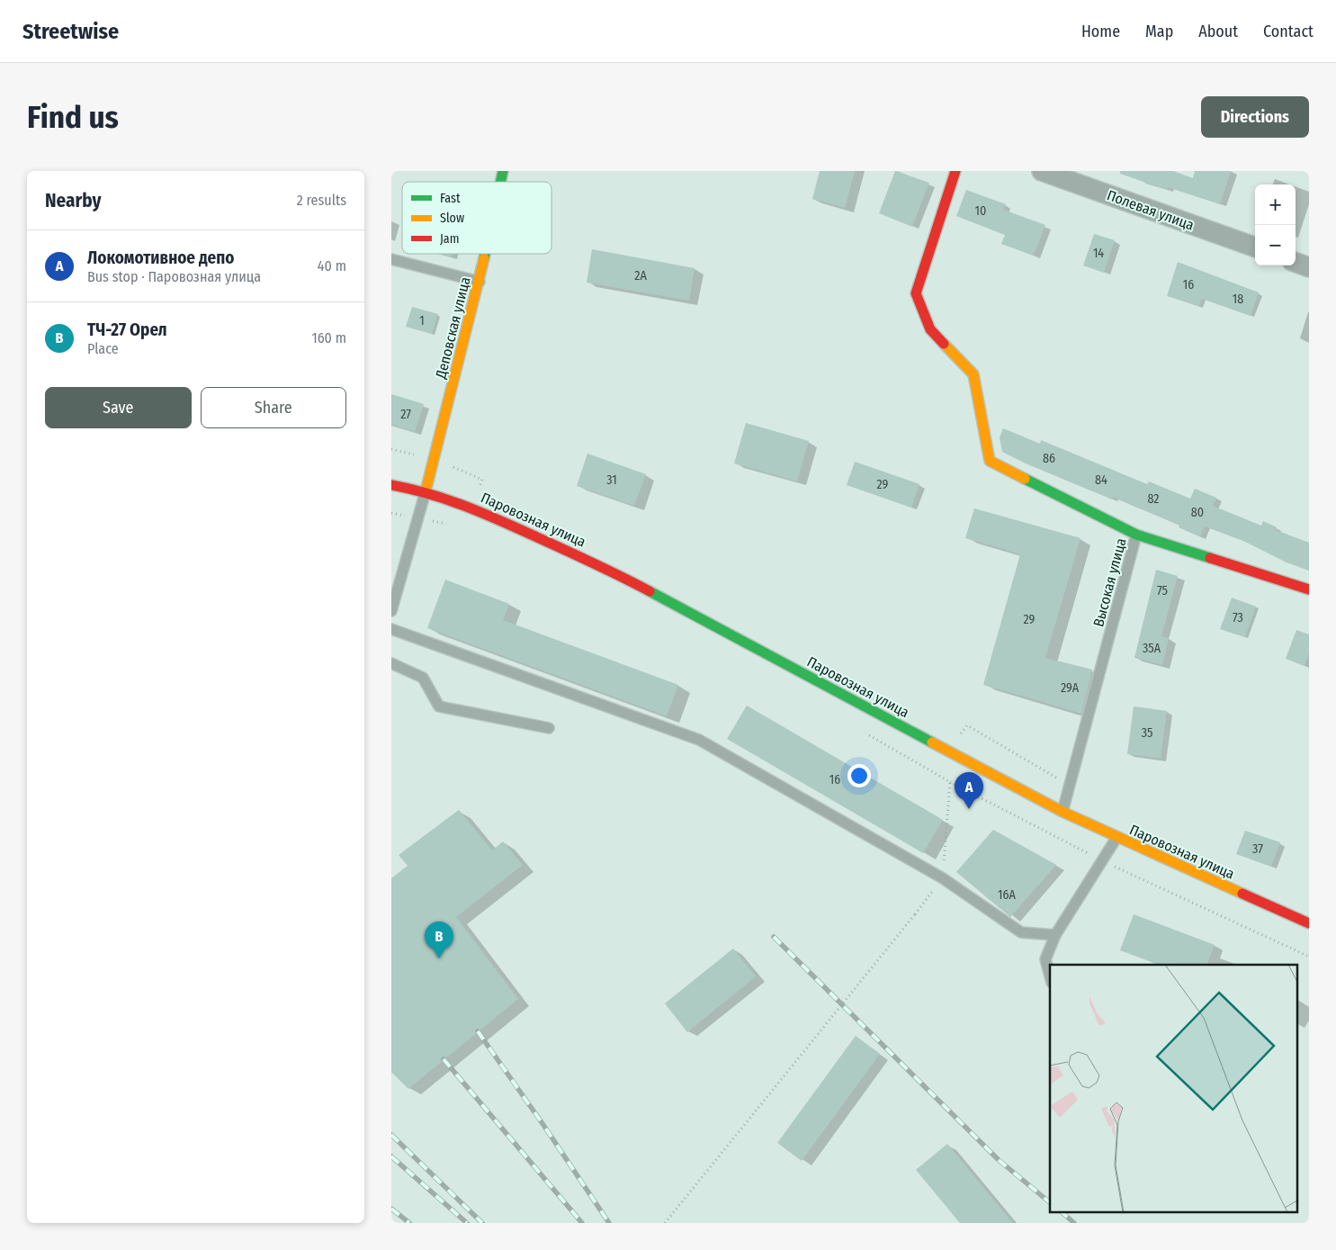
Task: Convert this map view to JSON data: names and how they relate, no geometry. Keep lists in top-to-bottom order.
{
  "streets": {
    "main road": ["Деповская улица", "Паровозная улица", "Высокая улица"],
    "street": ["Полевая улица"]
  },
  "crossings": [
    ["Деповская улица", "Паровозная улица"],
    ["Паровозная улица", "Высокая улица"]
  ],
  "house_numbers": [
    "10",
    "14",
    "2А",
    "16",
    "18",
    "1",
    "27",
    "86",
    "31",
    "84",
    "29",
    "82",
    "80",
    "75",
    "73",
    "29",
    "35А",
    "29А",
    "35",
    "16",
    "37",
    "16А"
  ],
  "legend": ["Fast", "Slow", "Jam"],
  "page": {
    "header": "Streetwise",
    "nav": [
      "Home",
      "Map",
      "About",
      "Contact"
    ],
    "buttons": [
      "Directions",
      ["Save", "Share"]
    ],
    "title": "Find us",
    "heading": ["Nearby", "2 results"],
    "map_buttons": ["+", "−"],
    "list": [
      {
        "mark": "A",
        "name": "Локомотивное депо",
        "note": "Bus stop · Паровозная улица",
        "value": "40 m"
      },
      {
        "mark": "B",
        "name": "ТЧ-27 Орел",
        "note": "Place",
        "value": "160 m"
      }
    ],
    "pins": ["A", "B"]
  }
}
